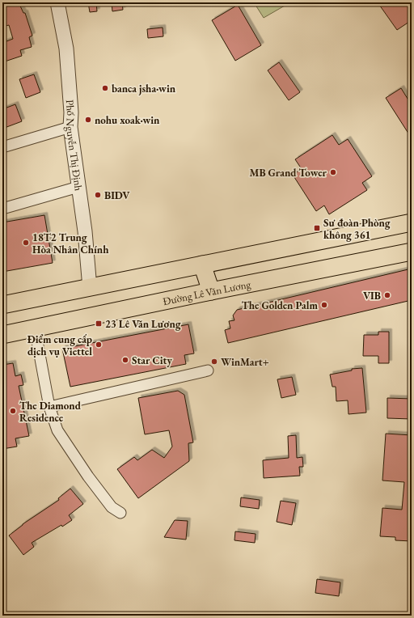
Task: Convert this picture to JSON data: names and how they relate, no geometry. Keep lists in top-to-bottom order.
{
  "streets": {
    "main road": ["Đường Lê Văn Lương"],
    "street": ["Phố Nguyễn Thị Định"]
  },
  "places": {
    "other": [
      "banca jsha·win",
      "nohu xoak·win",
      "MB Grand Tower",
      "BIDV",
      "18T2 Trung Hòa Nhân Chính",
      "VIB",
      "The Golden Palm",
      "Điểm cung cấp dịch vụ Viettel",
      "Star City",
      "WinMart+",
      "The Diamond Residence"
    ],
    "transit": ["Sư đoàn Phòng không 361", "23 Lê Văn Lương"]
  }
}
